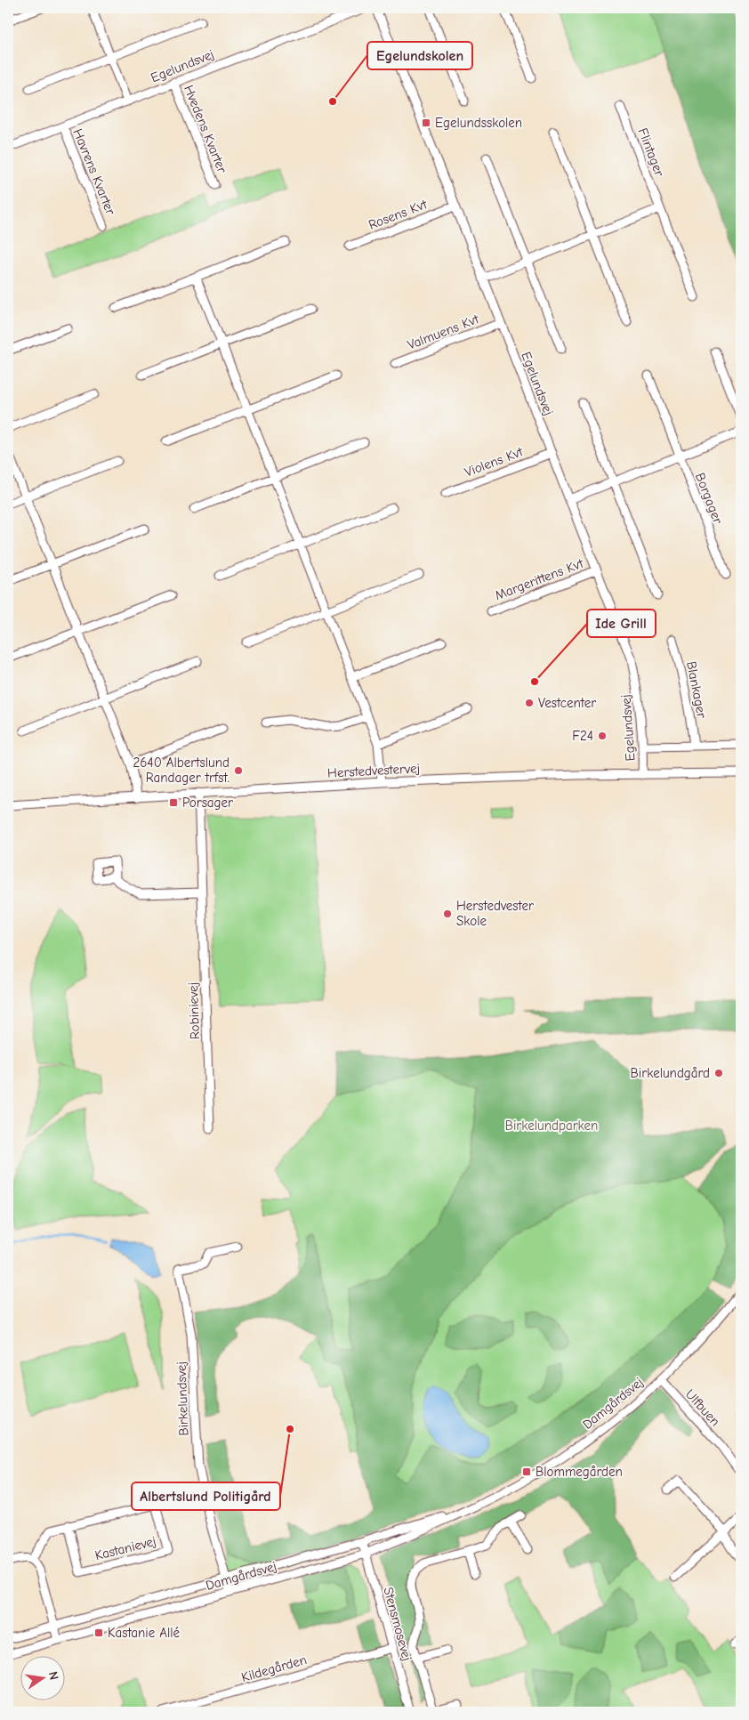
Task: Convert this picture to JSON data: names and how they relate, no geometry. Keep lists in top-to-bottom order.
{
  "streets": {
    "street": [
      "Egelundsvej",
      "Hvedens Kvarter",
      "Flintager",
      "Havrens Kvarter",
      "Rosens Kvt",
      "Valmuens Kvt",
      "Violens Kvt",
      "Borgager",
      "Margerittens Kvt",
      "Blankager",
      "Herstedvestervej",
      "Robinievej",
      "Birkelundsvej",
      "Damgårdsvej",
      "Ulfbuen",
      "Kastanievej",
      "Stensmosevej",
      "Kildegården"
    ]
  },
  "crossings": [
    ["Egelundsvej", "Hvedens Kvarter"],
    ["Egelundsvej", "Havrens Kvarter"],
    ["Egelundsvej", "Rosens Kvt"],
    ["Egelundsvej", "Valmuens Kvt"],
    ["Egelundsvej", "Violens Kvt"],
    ["Egelundsvej", "Margerittens Kvt"],
    ["Egelundsvej", "Herstedvestervej"],
    ["Herstedvestervej", "Robinievej"],
    ["Birkelundsvej", "Damgårdsvej"],
    ["Damgårdsvej", "Ulfbuen"],
    ["Damgårdsvej", "Stensmosevej"],
    ["Stensmosevej", "Kildegården"]
  ],
  "parks": ["Birkelundparken"],
  "places": {
    "other": [
      "Egelundskolen",
      "Ide Grill",
      "Vestcenter",
      "F24",
      "2640 Albertslund Randager trfst.",
      "Herstedvester Skole",
      "Birkelundgård",
      "Albertslund Politigård"
    ],
    "transit": [
      "Egelundsskolen",
      "Porsager",
      "Blommegården",
      "Kastanie Allé"
    ]
  },
  "north": "right"
}
